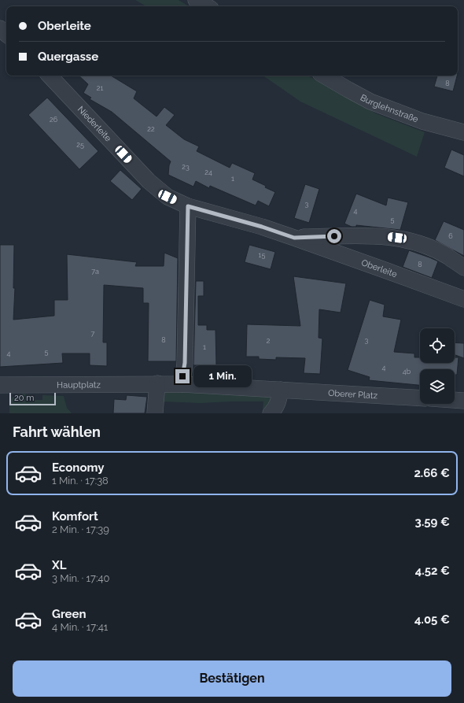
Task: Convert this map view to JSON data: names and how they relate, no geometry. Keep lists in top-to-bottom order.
{
  "streets": {
    "street": [
      "Burglehnstraße",
      "Niederleite",
      "Oberleite",
      "Hauptplatz",
      "Oberer Platz"
    ]
  },
  "crossings": [
    ["Niederleite", "Oberleite"],
    ["Hauptplatz", "Oberer Platz"]
  ],
  "house_numbers": [
    "8",
    "21",
    "26",
    "22",
    "25",
    "23",
    "24",
    "1",
    "3",
    "4",
    "5",
    "6",
    "15",
    "8",
    "7a",
    "7",
    "8",
    "3",
    "2",
    "1",
    "5",
    "4",
    "4",
    "4b"
  ],
  "scale_bar": "20 m",
  "page": {
    "banner": ["Oberleite", "Quergasse"],
    "bubble": "1 Min.",
    "scale": "20 m",
    "heading": "Fahrt wählen",
    "list": [
      {
        "name": "Economy",
        "note": "1 Min. · 17:38",
        "value": "2.66 €"
      },
      {
        "name": "Komfort",
        "note": "2 Min. · 17:39",
        "value": "3.59 €"
      },
      {
        "name": "XL",
        "note": "3 Min. · 17:40",
        "value": "4.52 €"
      },
      {
        "name": "Green",
        "note": "4 Min. · 17:41",
        "value": "4.05 €"
      }
    ],
    "buttons": "Bestätigen"
  }
}
